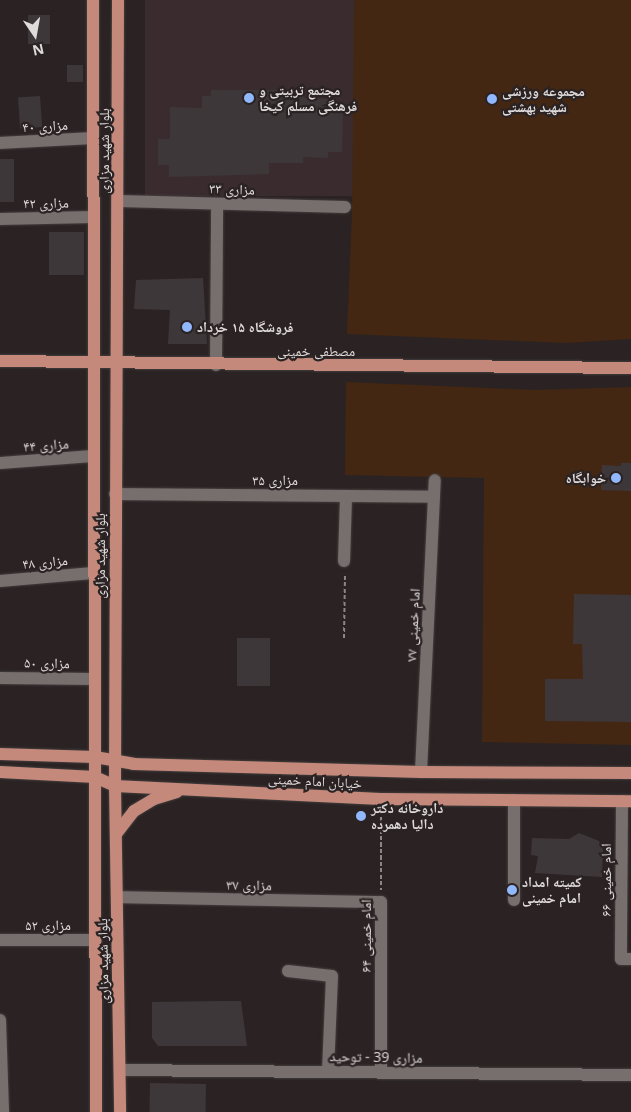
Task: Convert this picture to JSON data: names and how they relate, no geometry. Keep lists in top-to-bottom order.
{
  "streets": {
    "main road": ["بلوار شهید مزاری", "مصطفی خمینی", "خیابان امام خمینی"],
    "street": [
      "مزاری ۴۰",
      "مزاری ۳۳",
      "مزاری ۴۲",
      "مزاری ۴۴",
      "مزاری ۳۵",
      "مزاری ۴۸",
      "امام خمینی ۷۷",
      "مزاری ۵۰",
      "امام خمینی ۶۶",
      "مزاری ۳۷",
      "مزاری ۵۲",
      "امام خمینی ۶۴",
      "مزاری 39 - توحید"
    ]
  },
  "crossings": [
    ["مزاری ۴۰", "بلوار شهید مزاری"],
    ["بلوار شهید مزاری", "مزاری ۳۳"],
    ["بلوار شهید مزاری", "مزاری ۴۲"],
    ["بلوار شهید مزاری", "مصطفی خمینی"],
    ["بلوار شهید مزاری", "مزاری ۴۴"],
    ["بلوار شهید مزاری", "مزاری ۳۵"],
    ["بلوار شهید مزاری", "مزاری ۴۸"],
    ["بلوار شهید مزاری", "مزاری ۵۰"],
    ["بلوار شهید مزاری", "خیابان امام خمینی"],
    ["بلوار شهید مزاری", "مزاری ۳۷"],
    ["بلوار شهید مزاری", "مزاری ۵۲"],
    ["بلوار شهید مزاری", "مزاری 39 - توحید"],
    ["مزاری ۳۵", "امام خمینی ۷۷"],
    ["امام خمینی ۷۷", "خیابان امام خمینی"],
    ["خیابان امام خمینی", "امام خمینی ۶۶"],
    ["خیابان امام خمینی", "امام خمینی ۶۴"],
    ["مزاری ۳۷", "امام خمینی ۶۴"],
    ["امام خمینی ۶۴", "مزاری 39 - توحید"]
  ],
  "places": [
    "مجتمع تربیتی و فرهنگی مسلم کیخا",
    "مجموعه ورزشی شهید بهشتی",
    "فروشگاه ۱۵ خرداد",
    "خوابگاه",
    "داروخانه دکتر دالیا دهمرده",
    "کمیته امداد امام خمینی"
  ],
  "north": "bottom"
}
